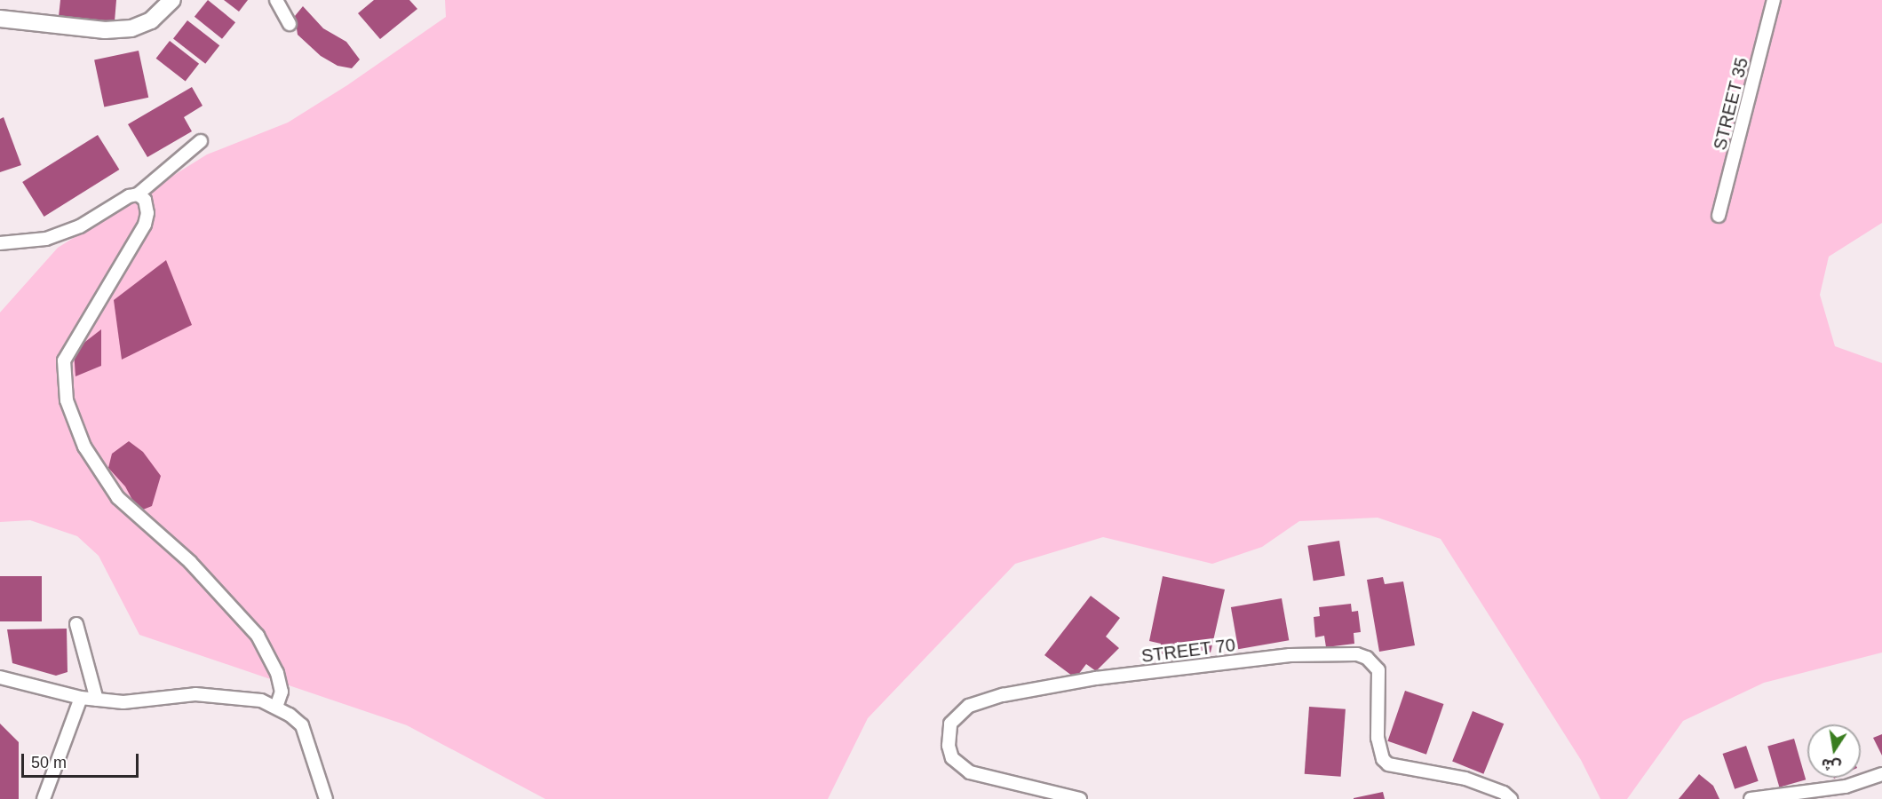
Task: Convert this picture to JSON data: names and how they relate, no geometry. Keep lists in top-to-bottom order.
{
  "streets": {
    "street": ["STREET 35", "STREET 70"]
  },
  "scale_bar": "50 m",
  "north": "bottom"
}
